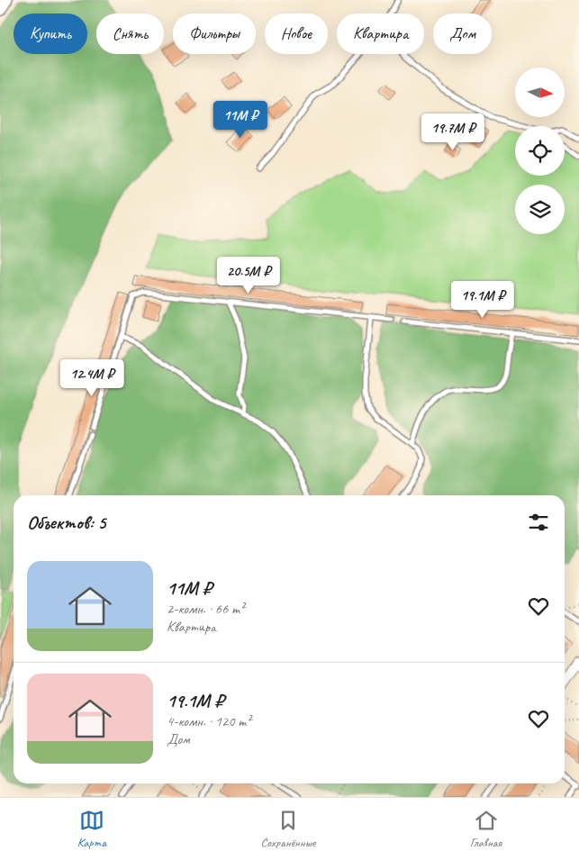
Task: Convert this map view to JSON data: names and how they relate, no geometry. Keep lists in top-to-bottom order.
{
  "north": "right",
  "page": {
    "chip": [
      "Купить",
      "Снять",
      "Фильтры",
      "Новое",
      "Квартира",
      "Дом"
    ],
    "price": [
      "11M ₽",
      "19.7M ₽",
      "20.5M ₽",
      "19.1M ₽",
      "12.4M ₽"
    ],
    "heading": "Объектов: 5",
    "list": [
      {
        "name": "11M ₽",
        "note": "2-комн. · 66 m² · Квартира"
      },
      {
        "name": "19.1M ₽",
        "note": "4-комн. · 120 m² · Дом"
      }
    ],
    "tabs": ["Карта", "Сохранённые", "Главная"]
  }
}
